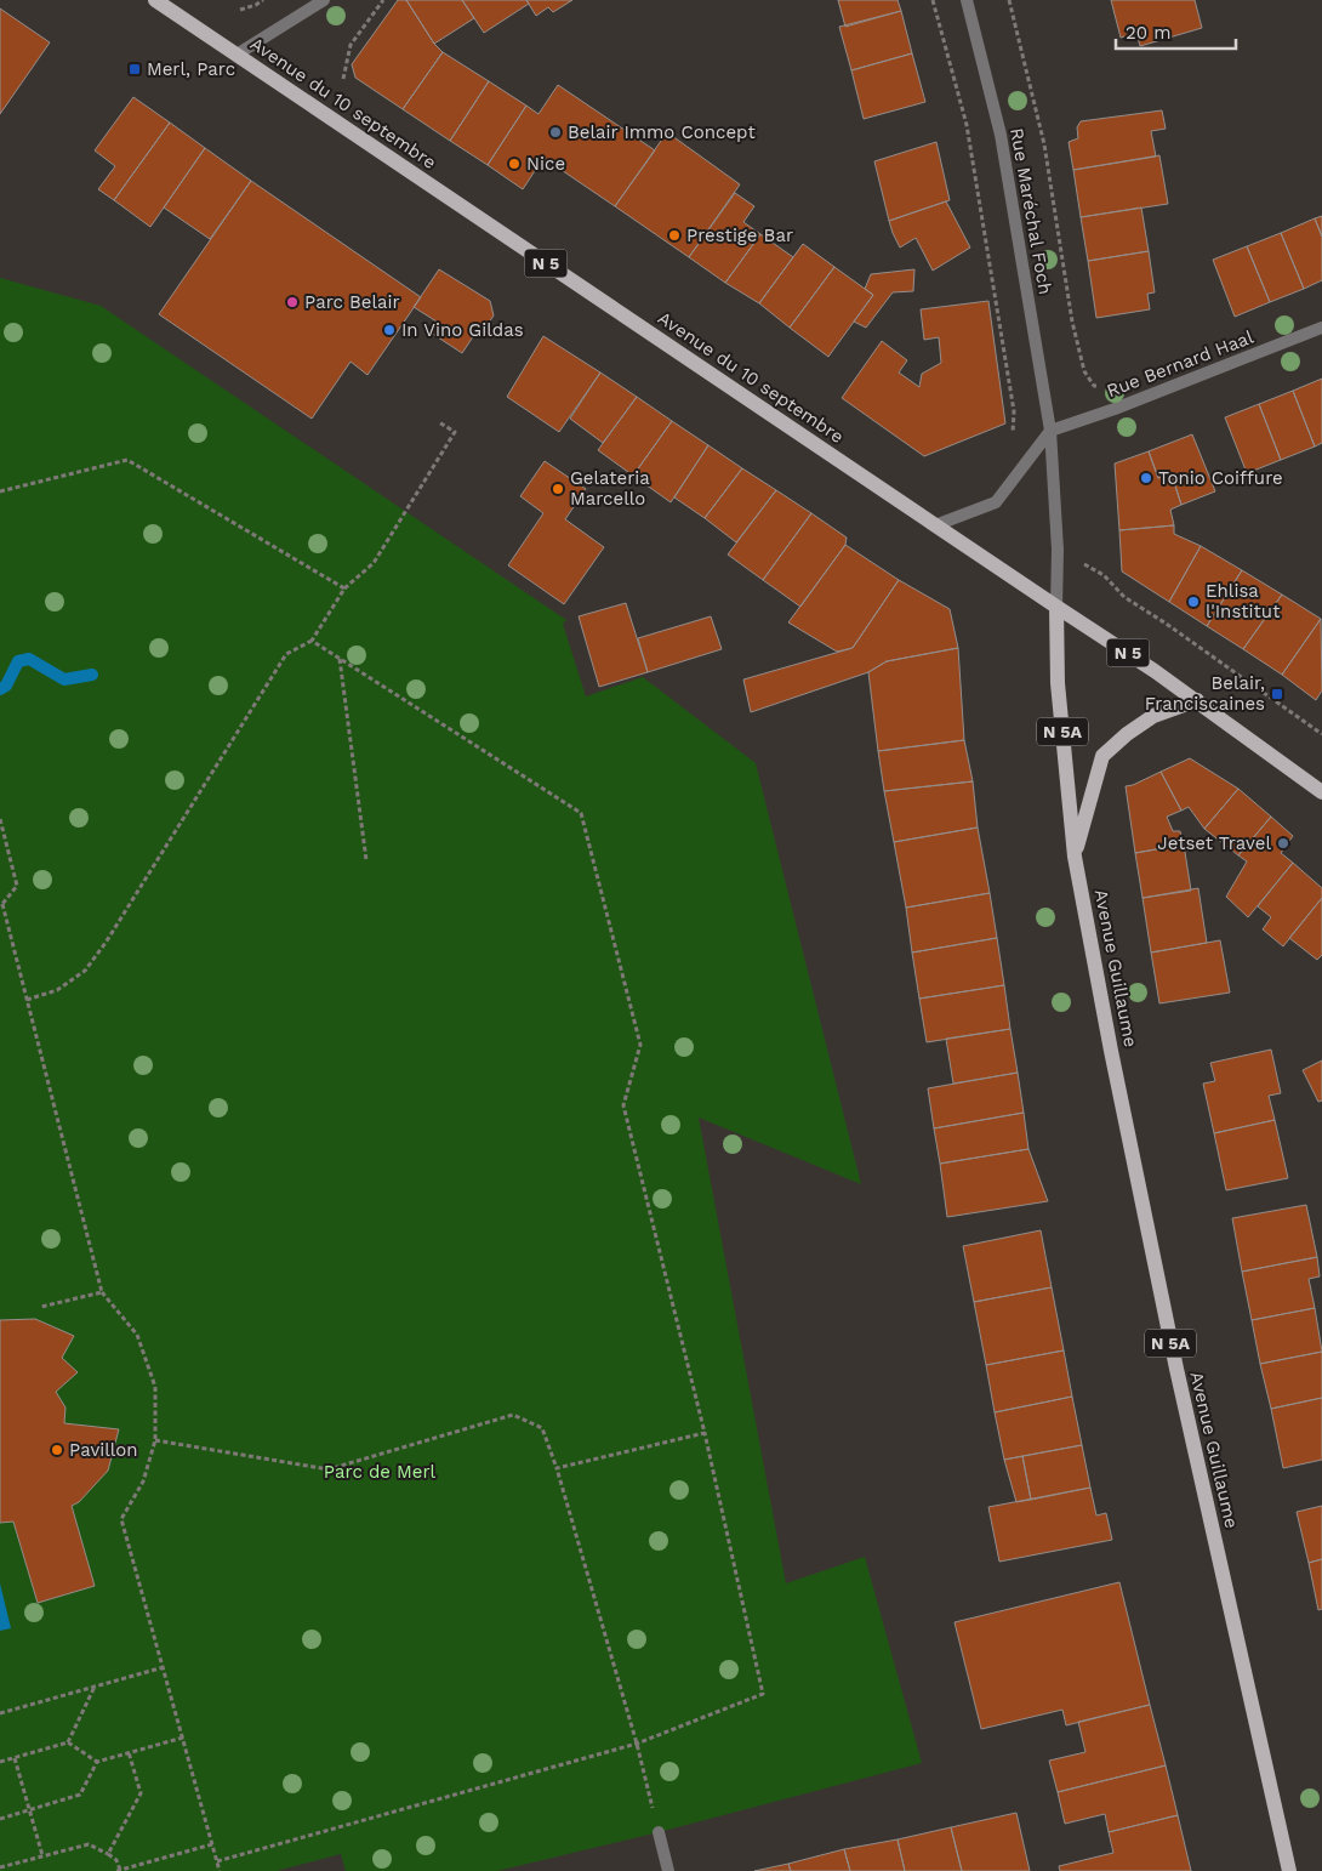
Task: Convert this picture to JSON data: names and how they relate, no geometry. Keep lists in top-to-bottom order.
{
  "streets": {
    "main road": [
      "Avenue du 10 septembre",
      "N 5",
      "N 5A",
      "Avenue Guillaume"
    ],
    "street": ["Rue Maréchal Foch", "Rue Bernard Haal"]
  },
  "crossings": [
    ["Avenue du 10 septembre", "Rue Maréchal Foch"],
    ["Avenue du 10 septembre", "Avenue Guillaume"],
    ["Rue Maréchal Foch", "Rue Bernard Haal"],
    ["Rue Maréchal Foch", "Avenue Guillaume"]
  ],
  "parks": ["Parc de Merl"],
  "places": {
    "transit": ["Merl, Parc", "Belair, Franciscaines"],
    "other": [
      "Belair Immo Concept",
      "Nice",
      "Prestige Bar",
      "Parc Belair",
      "In Vino Gildas",
      "Tonio Coiffure",
      "Gelateria Marcello",
      "Ehlisa l'Institut",
      "Jetset Travel",
      "Pavillon"
    ]
  },
  "scale_bar": "20 m"
}
